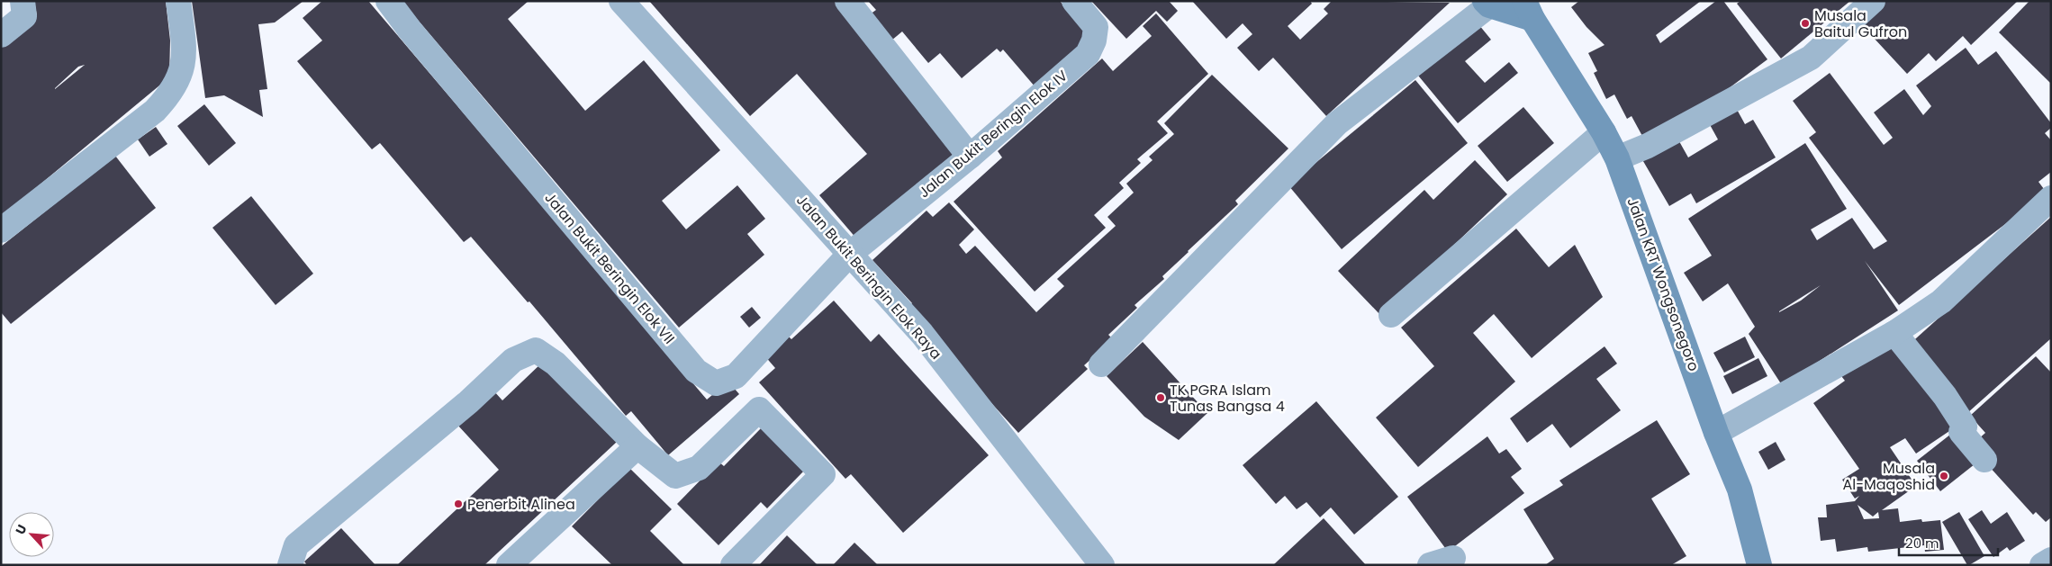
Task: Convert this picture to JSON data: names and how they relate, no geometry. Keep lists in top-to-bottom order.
{
  "streets": {
    "street": [
      "Jalan Bukit Beringin Elok IV",
      "Jalan Bukit Beringin Elok VII",
      "Jalan Bukit Beringin Elok Raya",
      "Jalan KRT Wongsonegoro"
    ]
  },
  "crossings": [
    ["Jalan Bukit Beringin Elok IV", "Jalan Bukit Beringin Elok VII"],
    ["Jalan Bukit Beringin Elok IV", "Jalan Bukit Beringin Elok Raya"],
    ["Jalan Bukit Beringin Elok VII", "Jalan Bukit Beringin Elok Raya"]
  ],
  "places": [
    "Musala Baitul Gufron",
    "TK PGRA Islam Tunas Bangsa 4",
    "Musala Al-Maqoshid",
    "Penerbit Alinea"
  ],
  "scale_bar": "20 m",
  "north": "top left"
}
